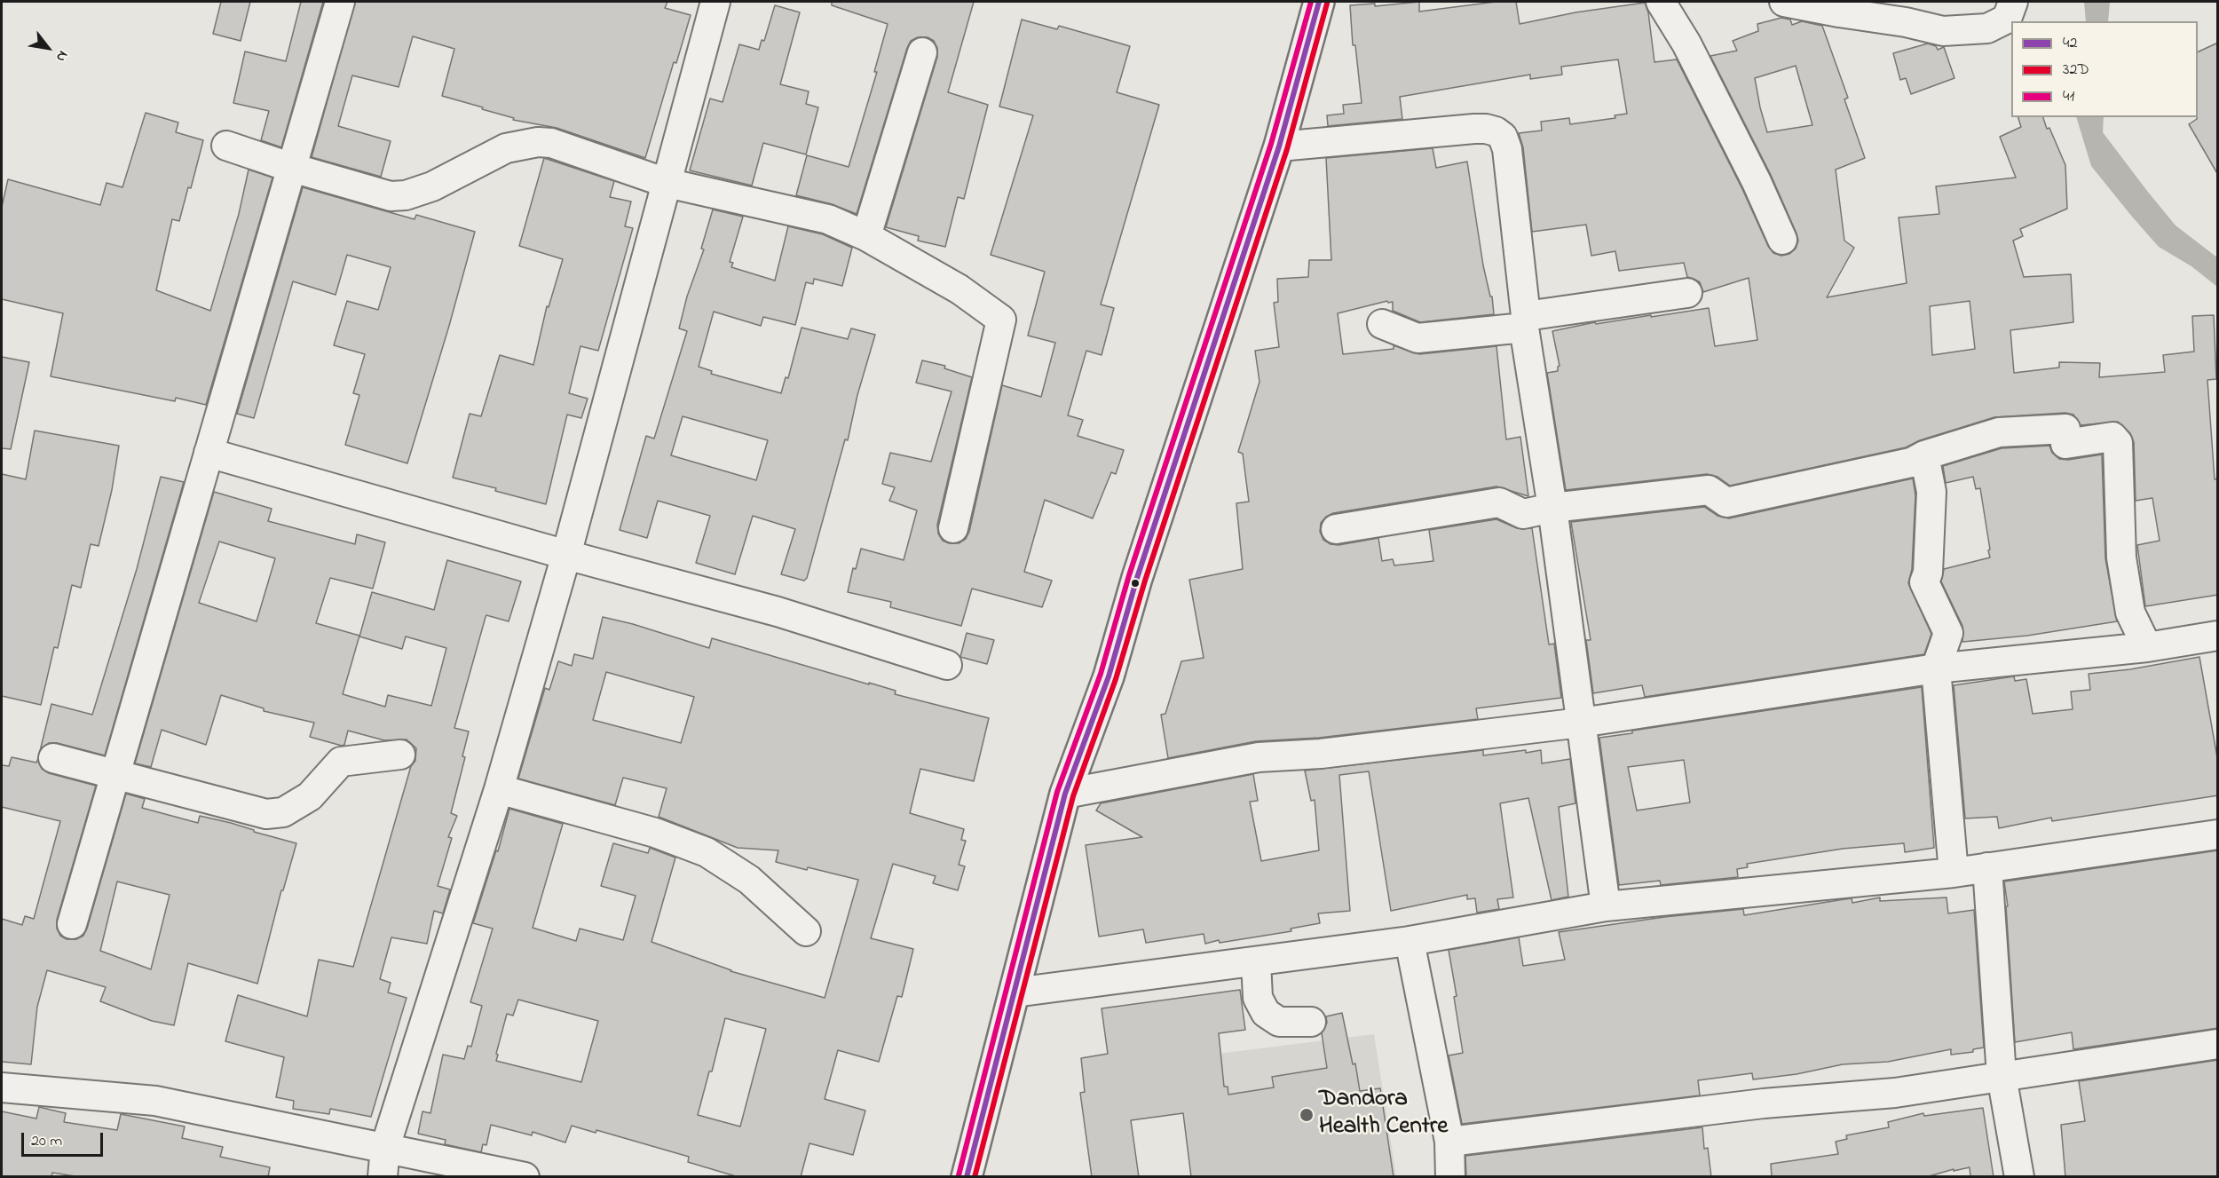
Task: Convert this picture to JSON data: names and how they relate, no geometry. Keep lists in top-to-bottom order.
{
  "places": ["Dandora Health Centre"],
  "lines": ["transit line 42", "transit line 41", "transit line 32D"],
  "legend": ["42", "32D", "41"],
  "scale_bar": "20 m",
  "north": "bottom right"
}
